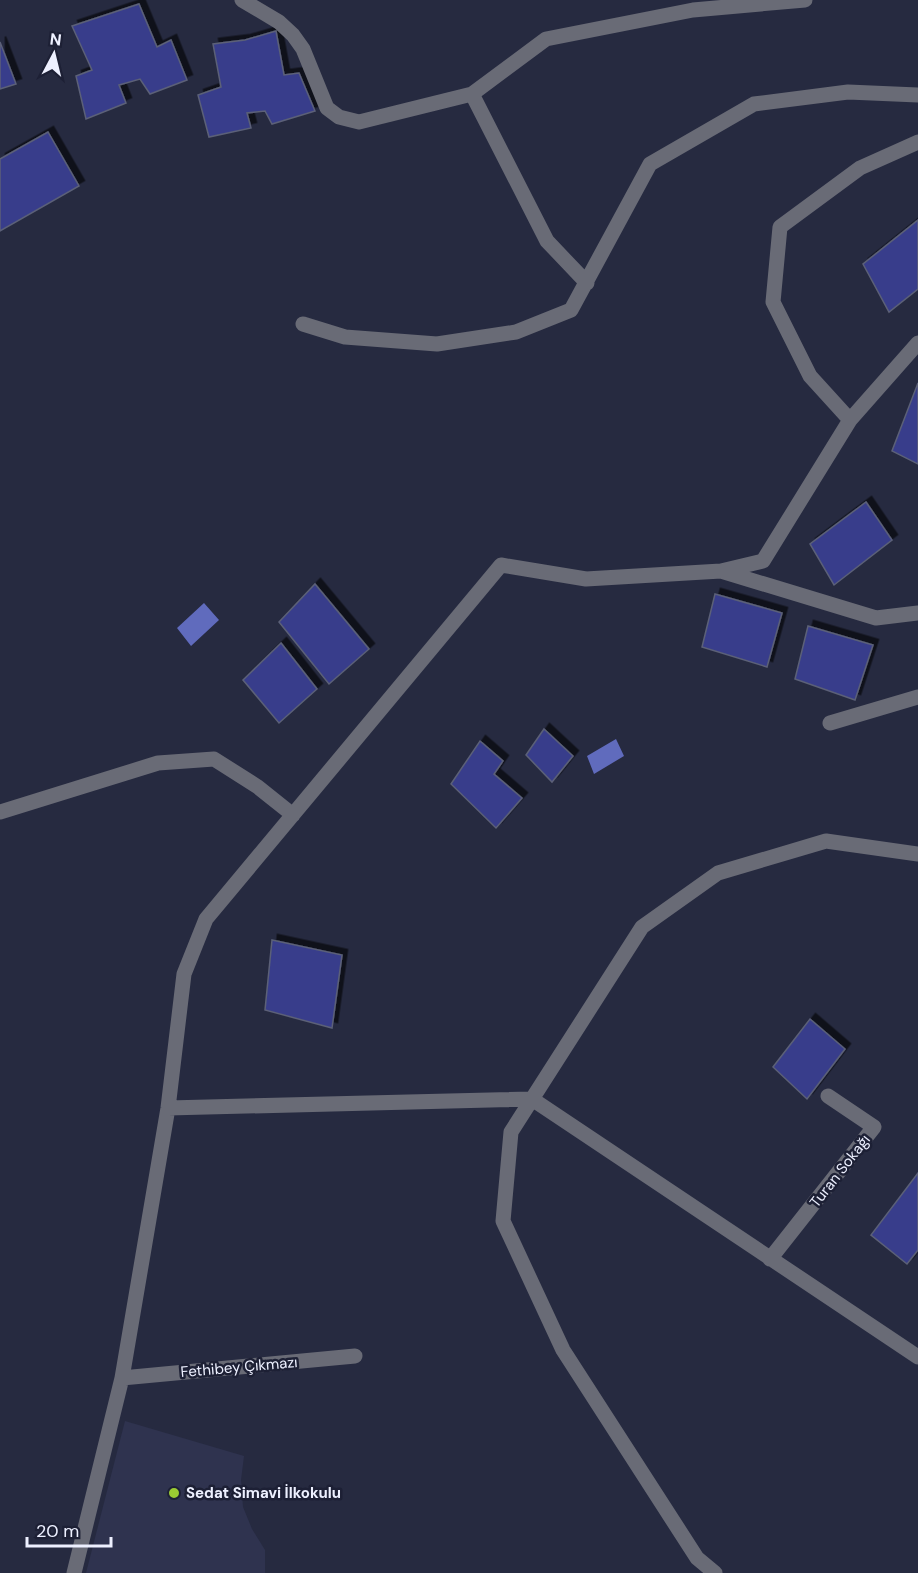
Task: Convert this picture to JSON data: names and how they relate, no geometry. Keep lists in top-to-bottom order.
{
  "streets": {
    "street": ["Turan Sokağı", "Fethibey Çıkmazı"]
  },
  "places": ["Sedat Simavi İlkokulu"],
  "scale_bar": "20 m",
  "north": "top"
}
